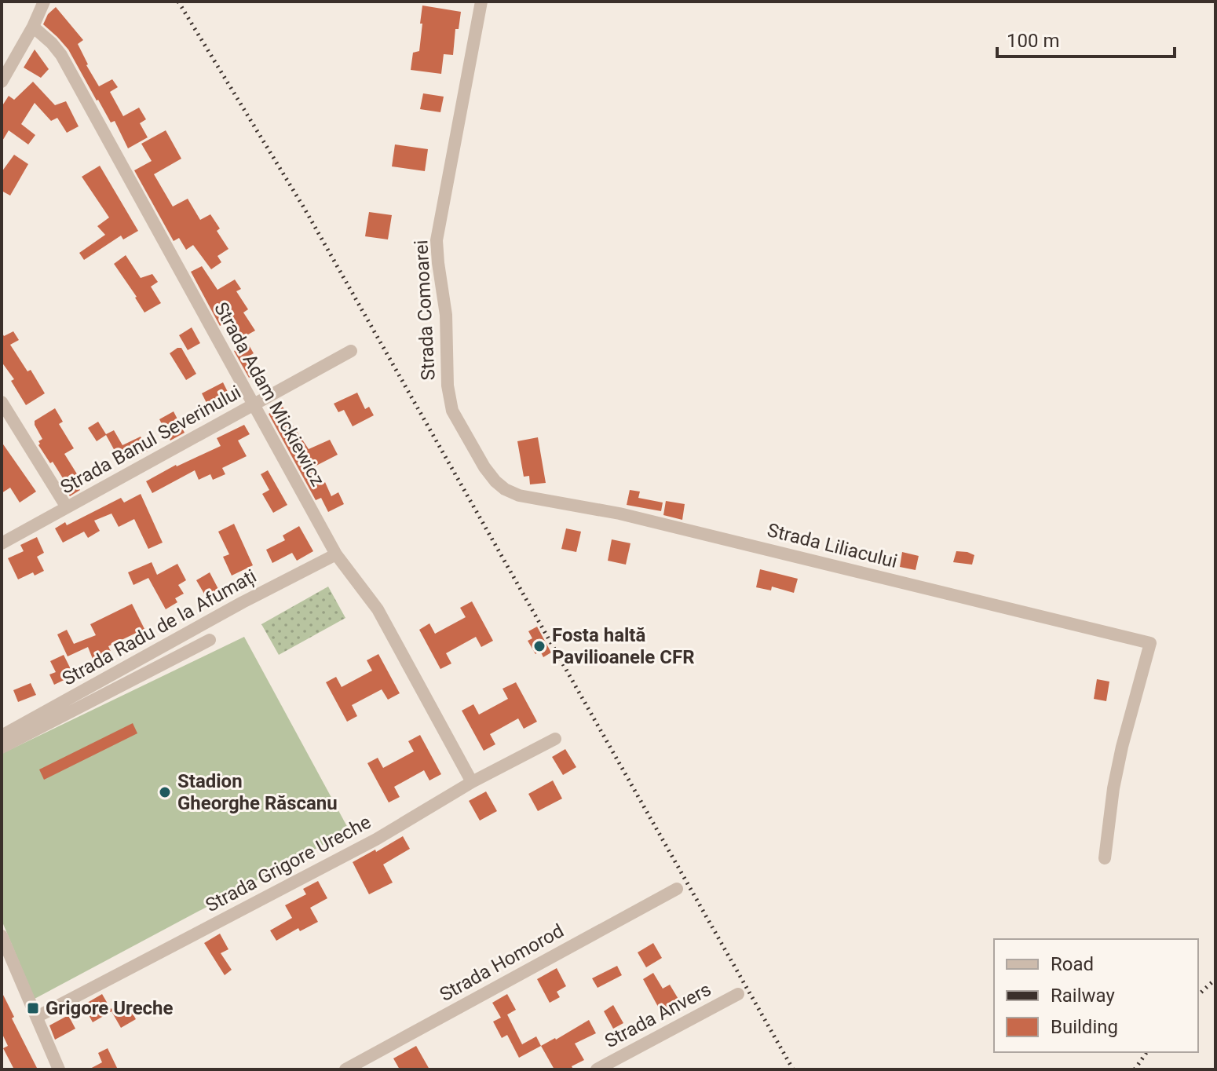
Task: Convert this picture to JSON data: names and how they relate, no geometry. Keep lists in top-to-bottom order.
{
  "streets": {
    "street": [
      "Strada Comoarei",
      "Strada Adam Mickiewicz",
      "Strada Banul Severinului",
      "Strada Liliacului",
      "Strada Radu de la Afumați",
      "Strada Grigore Ureche",
      "Strada Homorod",
      "Strada Anvers"
    ]
  },
  "crossings": [
    ["Strada Comoarei", "Strada Liliacului"],
    ["Strada Adam Mickiewicz", "Strada Banul Severinului"],
    ["Strada Adam Mickiewicz", "Strada Radu de la Afumați"],
    ["Strada Adam Mickiewicz", "Strada Grigore Ureche"]
  ],
  "places": {
    "other": ["Fosta haltă Pavilioanele CFR", "Stadion Gheorghe Răscanu"],
    "transit": ["Grigore Ureche"]
  },
  "legend": ["Road", "Railway", "Building"],
  "scale_bar": "100 m"
}
